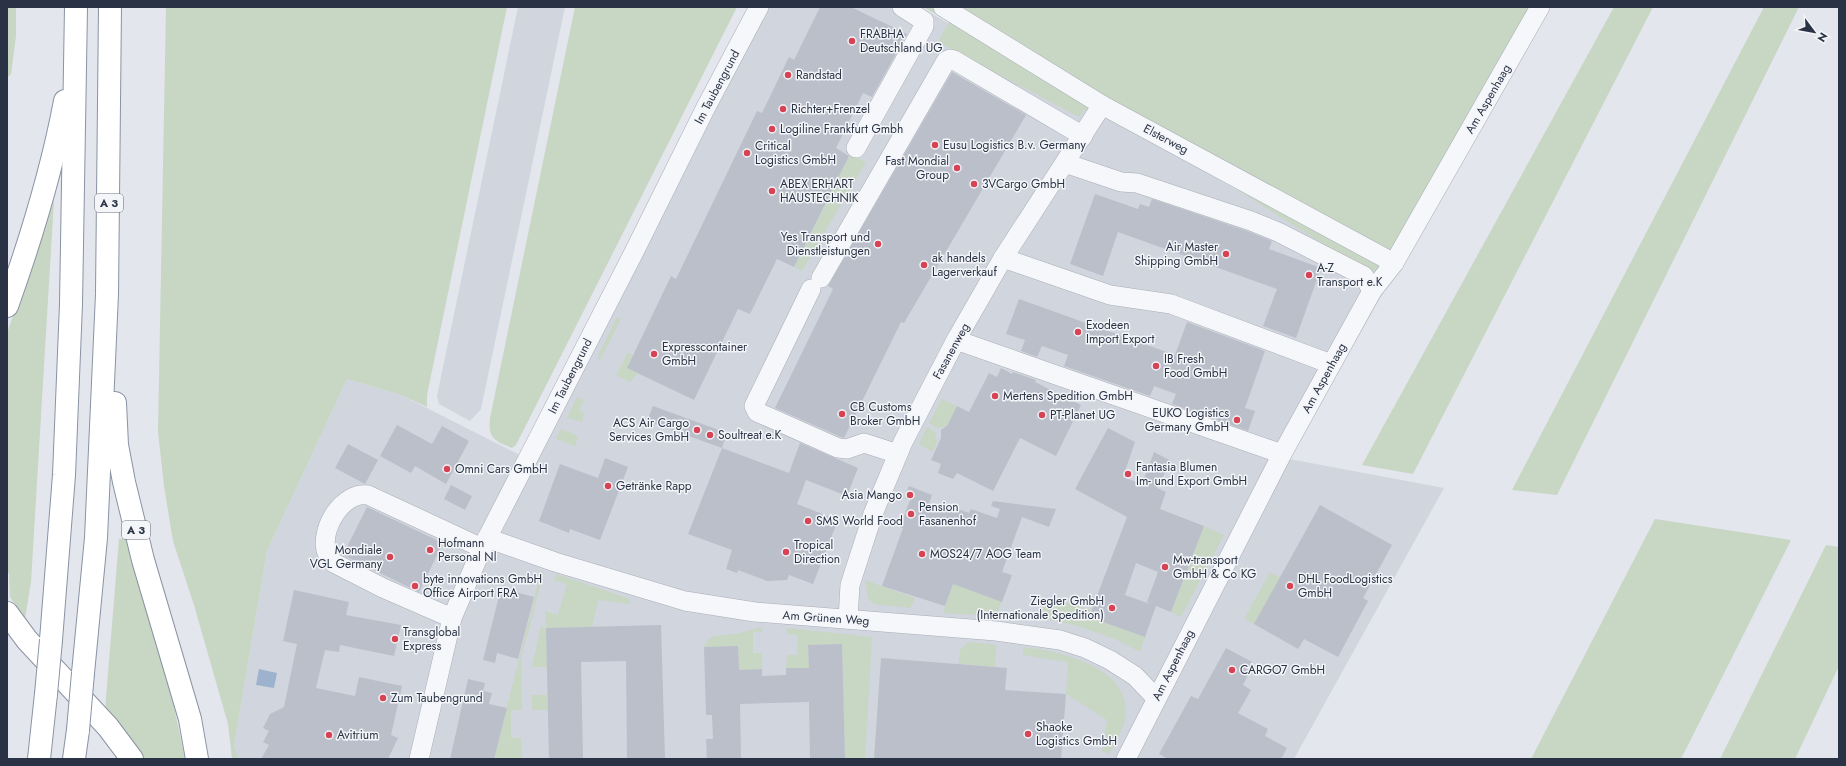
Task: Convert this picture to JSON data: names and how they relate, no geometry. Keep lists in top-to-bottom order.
{
  "streets": {
    "highway": ["A 3"],
    "street": [
      "Im Taubengrund",
      "Am Aspenhaag",
      "Elsterweg",
      "Fasanenweg",
      "Am Grünen Weg"
    ]
  },
  "crossings": [
    ["Im Taubengrund", "Am Grünen Weg"],
    ["Am Aspenhaag", "Elsterweg"],
    ["Am Aspenhaag", "Am Grünen Weg"],
    ["Elsterweg", "Fasanenweg"],
    ["Fasanenweg", "Am Grünen Weg"]
  ],
  "places": [
    "FRABHA Deutschland UG",
    "Randstad",
    "Richter+Frenzel",
    "Logiline Frankfurt Gmbh",
    "Eusu Logistics B.v. Germany",
    "Critical Logistics GmbH",
    "Fast Mondial Group",
    "3VCargo GmbH",
    "ABEX ERHART HAUSTECHNIK",
    "Yes Transport und Dienstleistungen",
    "Air Master Shipping GmbH",
    "ak handels Lagerverkauf",
    "A-Z Transport e.K",
    "Exodeen Import Export",
    "Expresscontainer GmbH",
    "IB Fresh Food GmbH",
    "Mertens Spedition GmbH",
    "CB Customs Broker GmbH",
    "PT-Planet UG",
    "EUKO Logistics Germany GmbH",
    "ACS Air Cargo Services GmbH",
    "Soultreat e.K",
    "Omni Cars GmbH",
    "Fantasia Blumen Im- und Export GmbH",
    "Getränke Rapp",
    "Asia Mango",
    "Pension Fasanenhof",
    "SMS World Food",
    "Hofmann Personal Nl",
    "Tropical Direction",
    "MOS24/7 AOG Team",
    "Mondiale VGL Germany",
    "Mw-transport GmbH & Co KG",
    "byte innovations GmbH Office Airport FRA",
    "DHL FoodLogistics GmbH",
    "Ziegler GmbH (Internationale Spedition)",
    "Transglobal Express",
    "CARGO7 GmbH",
    "Zum Taubengrund",
    "Shaoke Logistics GmbH",
    "Avitrium"
  ],
  "north": "bottom right"
}
